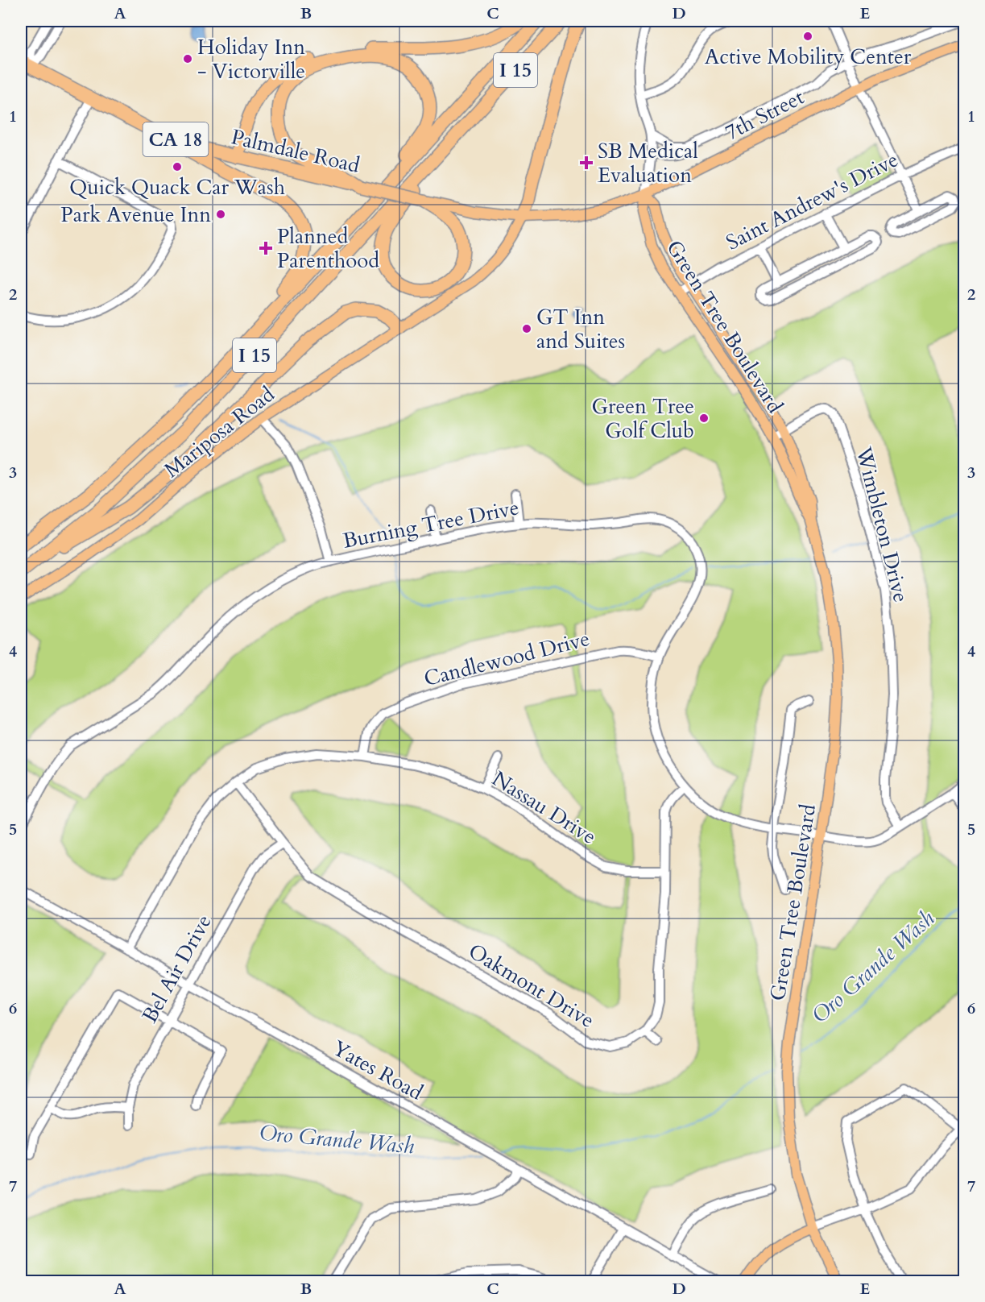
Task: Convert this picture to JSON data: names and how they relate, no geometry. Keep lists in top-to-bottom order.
{
  "streets": {
    "highway": ["I 15", "CA 18", "Palmdale Road"],
    "main road": ["7th Street", "Green Tree Boulevard", "Mariposa Road"],
    "street": [
      "Saint Andrew's Drive",
      "Burning Tree Drive",
      "Wimbleton Drive",
      "Candlewood Drive",
      "Nassau Drive",
      "Bel Air Drive",
      "Oakmont Drive",
      "Yates Road"
    ]
  },
  "crossings": [
    ["7th Street", "Palmdale Road"],
    ["7th Street", "Green Tree Boulevard"],
    ["7th Street", "Mariposa Road"],
    ["CA 18", "Palmdale Road"],
    ["Palmdale Road", "Mariposa Road"],
    ["Saint Andrew's Drive", "Green Tree Boulevard"],
    ["Green Tree Boulevard", "Burning Tree Drive"],
    ["Green Tree Boulevard", "Wimbleton Drive"],
    ["Burning Tree Drive", "Wimbleton Drive"],
    ["Burning Tree Drive", "Candlewood Drive"],
    ["Candlewood Drive", "Nassau Drive"],
    ["Nassau Drive", "Oakmont Drive"],
    ["Nassau Drive", "Yates Road"],
    ["Bel Air Drive", "Oakmont Drive"],
    ["Bel Air Drive", "Yates Road"]
  ],
  "water": ["Oro Grande Wash"],
  "places": {
    "other": [
      "Active Mobility Center",
      "Holiday Inn - Victorville",
      "Quick Quack Car Wash",
      "Park Avenue Inn",
      "GT Inn and Suites",
      "Green Tree Golf Club"
    ],
    "health": ["SB Medical Evaluation", "Planned Parenthood"]
  },
  "grid": {
    "columns": [
      "A",
      "B",
      "C",
      "D",
      "E"
    ],
    "rows": [
      "1",
      "2",
      "3",
      "4",
      "5",
      "6",
      "7"
    ]
  }
}
